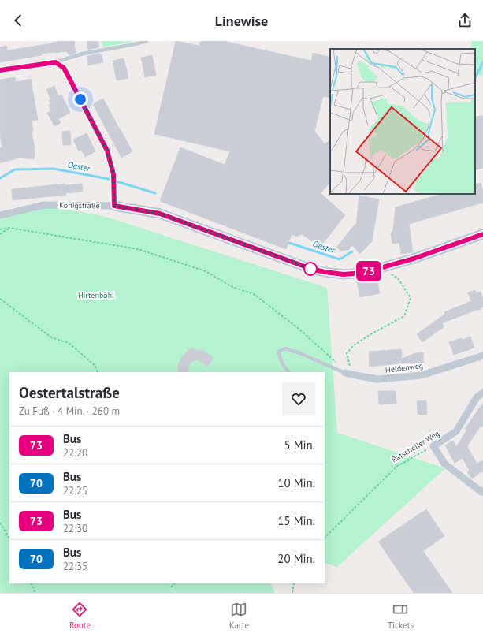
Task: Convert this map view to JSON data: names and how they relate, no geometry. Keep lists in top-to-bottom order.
{
  "streets": {
    "street": ["Königstraße", "Heldenweg", "Ratscheller Weg"]
  },
  "water": ["Oester"],
  "parks": ["Hirtenböhl"],
  "lines": ["bus line 73"],
  "page": {
    "header": "Linewise",
    "on_map": "73",
    "heading": ["Oestertalstraße", "Zu Fuß · 4 Min. · 260 m"],
    "list": [
      {
        "mark": "73",
        "name": "Bus",
        "note": "22:20",
        "value": "5 Min."
      },
      {
        "mark": "70",
        "name": "Bus",
        "note": "22:25",
        "value": "10 Min."
      },
      {
        "mark": "73",
        "name": "Bus",
        "note": "22:30",
        "value": "15 Min."
      },
      {
        "mark": "70",
        "name": "Bus",
        "note": "22:35",
        "value": "20 Min."
      }
    ],
    "tabs": ["Route", "Karte", "Tickets"]
  }
}
